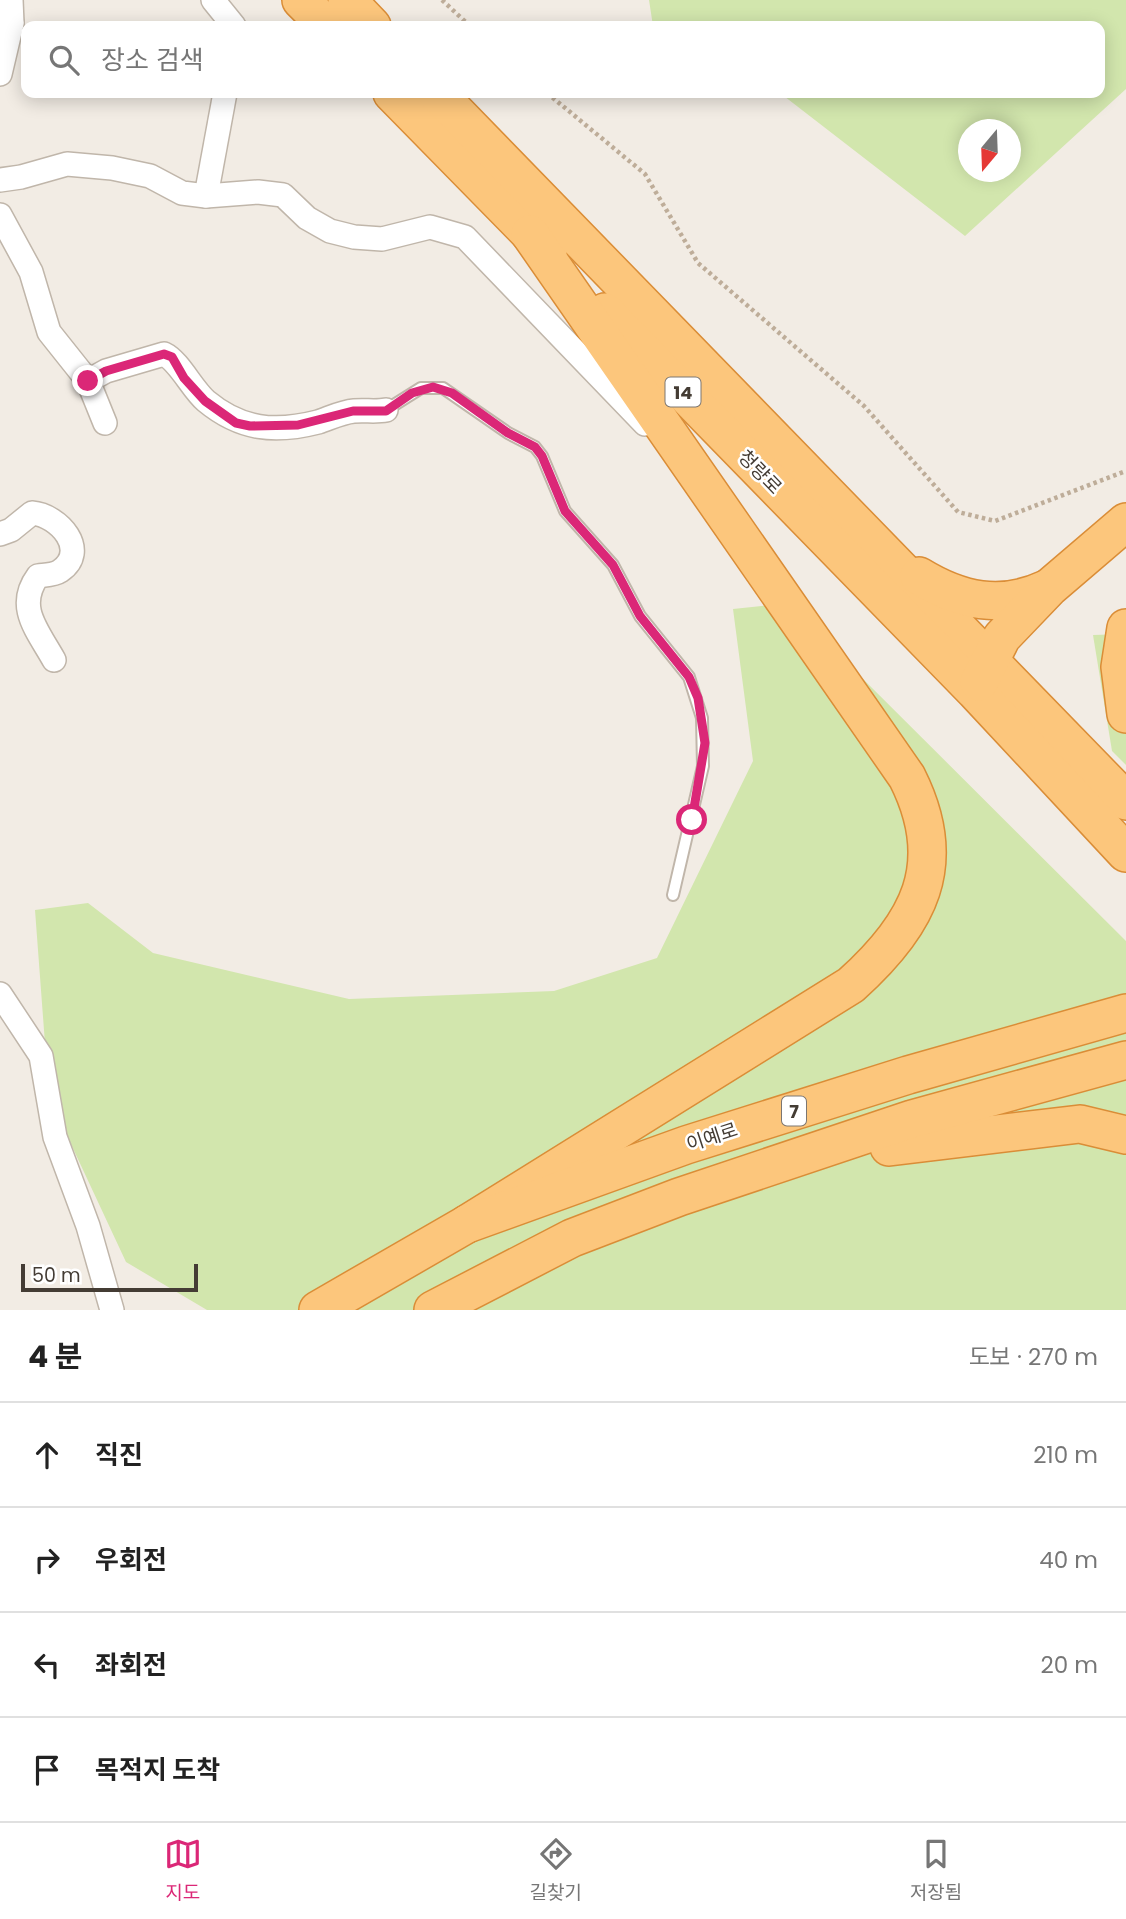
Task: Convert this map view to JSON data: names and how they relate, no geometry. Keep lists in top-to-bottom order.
{
  "streets": {
    "highway": [
      "14",
      "청량로",
      "7",
      "이예로"
    ]
  },
  "scale_bar": "50 m",
  "north": "bottom",
  "page": {
    "search": "장소 검색",
    "scale": "50 m",
    "heading": ["4 분", "도보 · 270 m"],
    "list": [
      ["직진", "210 m"],
      ["우회전", "40 m"],
      ["좌회전", "20 m"],
      "목적지 도착"
    ],
    "nav": ["지도", "길찾기", "저장됨"]
  }
}
